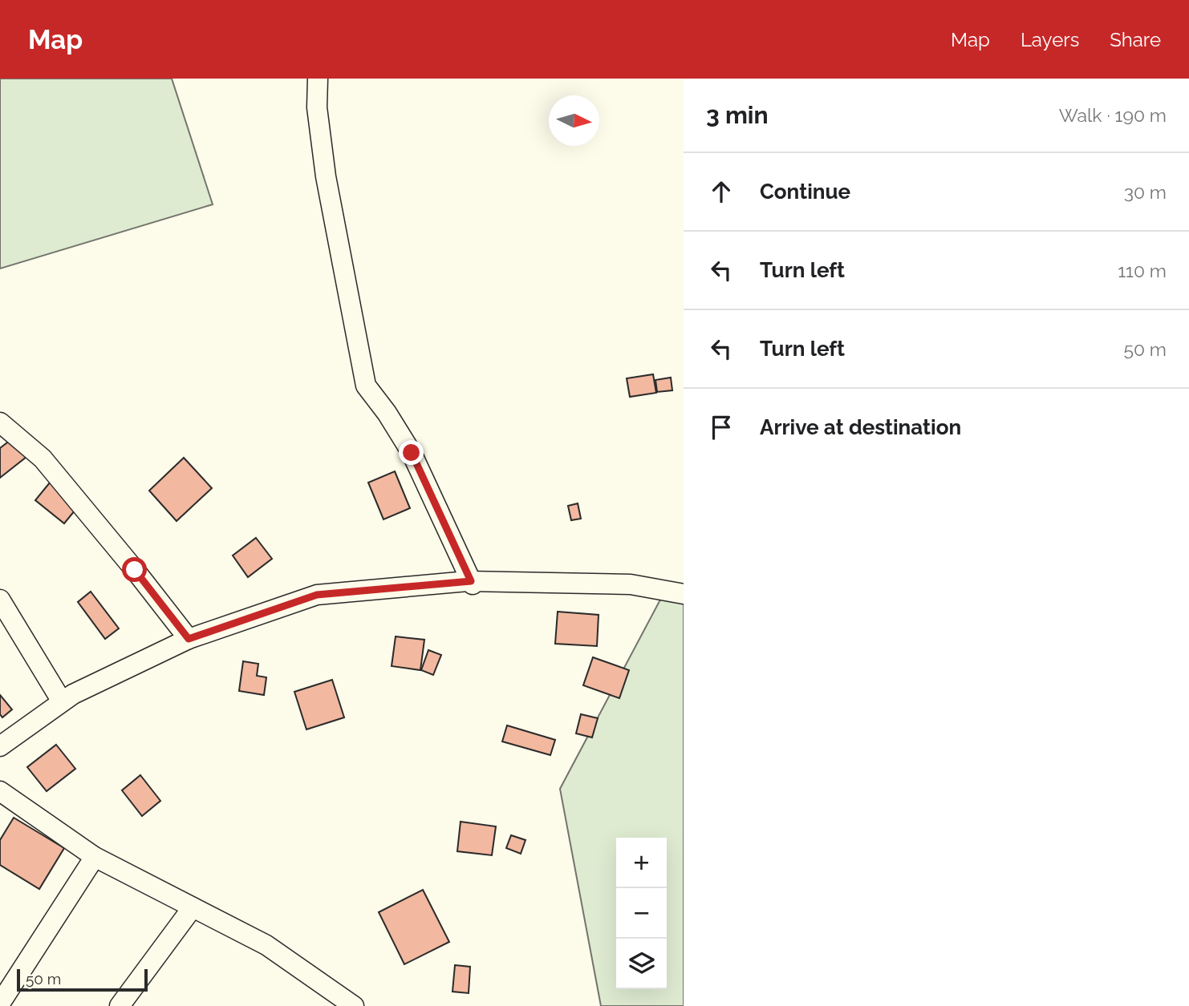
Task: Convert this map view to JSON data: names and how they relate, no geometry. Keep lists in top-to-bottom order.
{
  "scale_bar": "50 m",
  "north": "right",
  "page": {
    "header": "Map",
    "nav": ["Map", "Layers", "Share"],
    "heading": ["3 min", "Walk · 190 m"],
    "list": [
      ["Continue", "30 m"],
      ["Turn left", "110 m"],
      ["Turn left", "50 m"],
      "Arrive at destination"
    ],
    "map_buttons": ["+", "−"],
    "scale": "50 m"
  }
}
